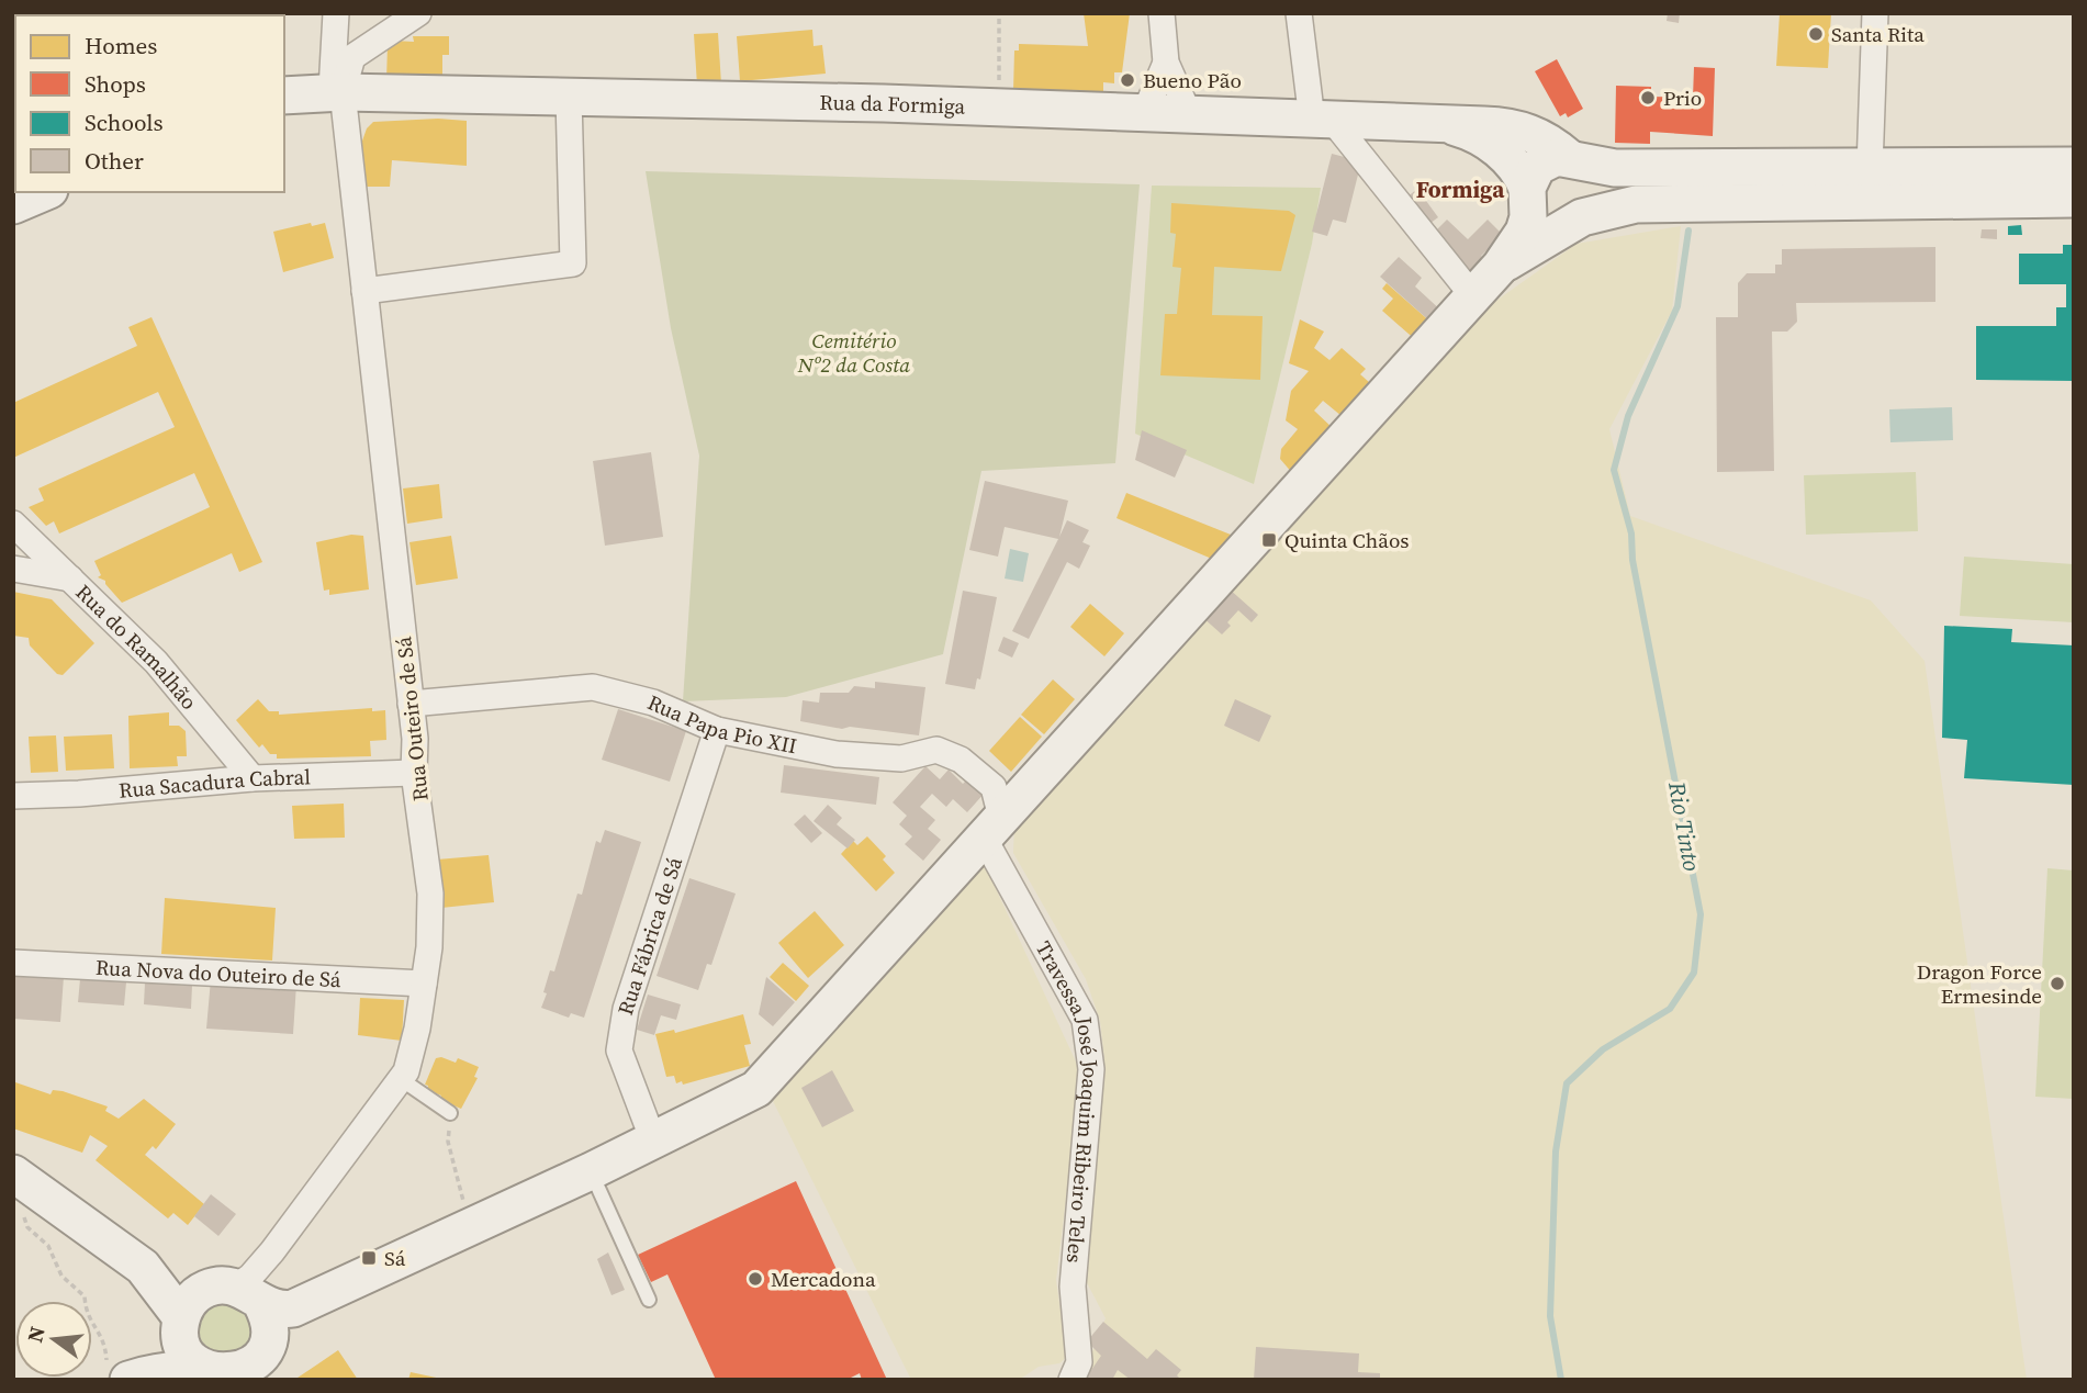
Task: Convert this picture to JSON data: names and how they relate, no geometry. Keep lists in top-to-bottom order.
{
  "streets": {
    "main road": ["Rua da Formiga"],
    "street": [
      "Rua do Ramalhão",
      "Rua Outeiro de Sá",
      "Rua Papa Pio XII",
      "Rua Sacadura Cabral",
      "Rua Fábrica de Sá",
      "Rua Nova do Outeiro de Sá",
      "Travessa José Joaquim Ribeiro Teles"
    ]
  },
  "crossings": [
    ["Rua da Formiga", "Rua Outeiro de Sá"],
    ["Rua do Ramalhão", "Rua Sacadura Cabral"],
    ["Rua Outeiro de Sá", "Rua Papa Pio XII"],
    ["Rua Outeiro de Sá", "Rua Sacadura Cabral"],
    ["Rua Outeiro de Sá", "Rua Nova do Outeiro de Sá"],
    ["Rua Papa Pio XII", "Rua Fábrica de Sá"],
    ["Rua Papa Pio XII", "Travessa José Joaquim Ribeiro Teles"]
  ],
  "districts": ["Formiga"],
  "water": ["Rio Tinto"],
  "parks": ["Cemitério Nº2 da Costa"],
  "places": {
    "other": [
      "Santa Rita",
      "Bueno Pão",
      "Prio",
      "Dragon Force Ermesinde",
      "Mercadona"
    ],
    "transit": ["Quinta Chãos", "Sá"]
  },
  "legend": [
    "Homes",
    "Shops",
    "Schools",
    "Other"
  ],
  "north": "left"
}
